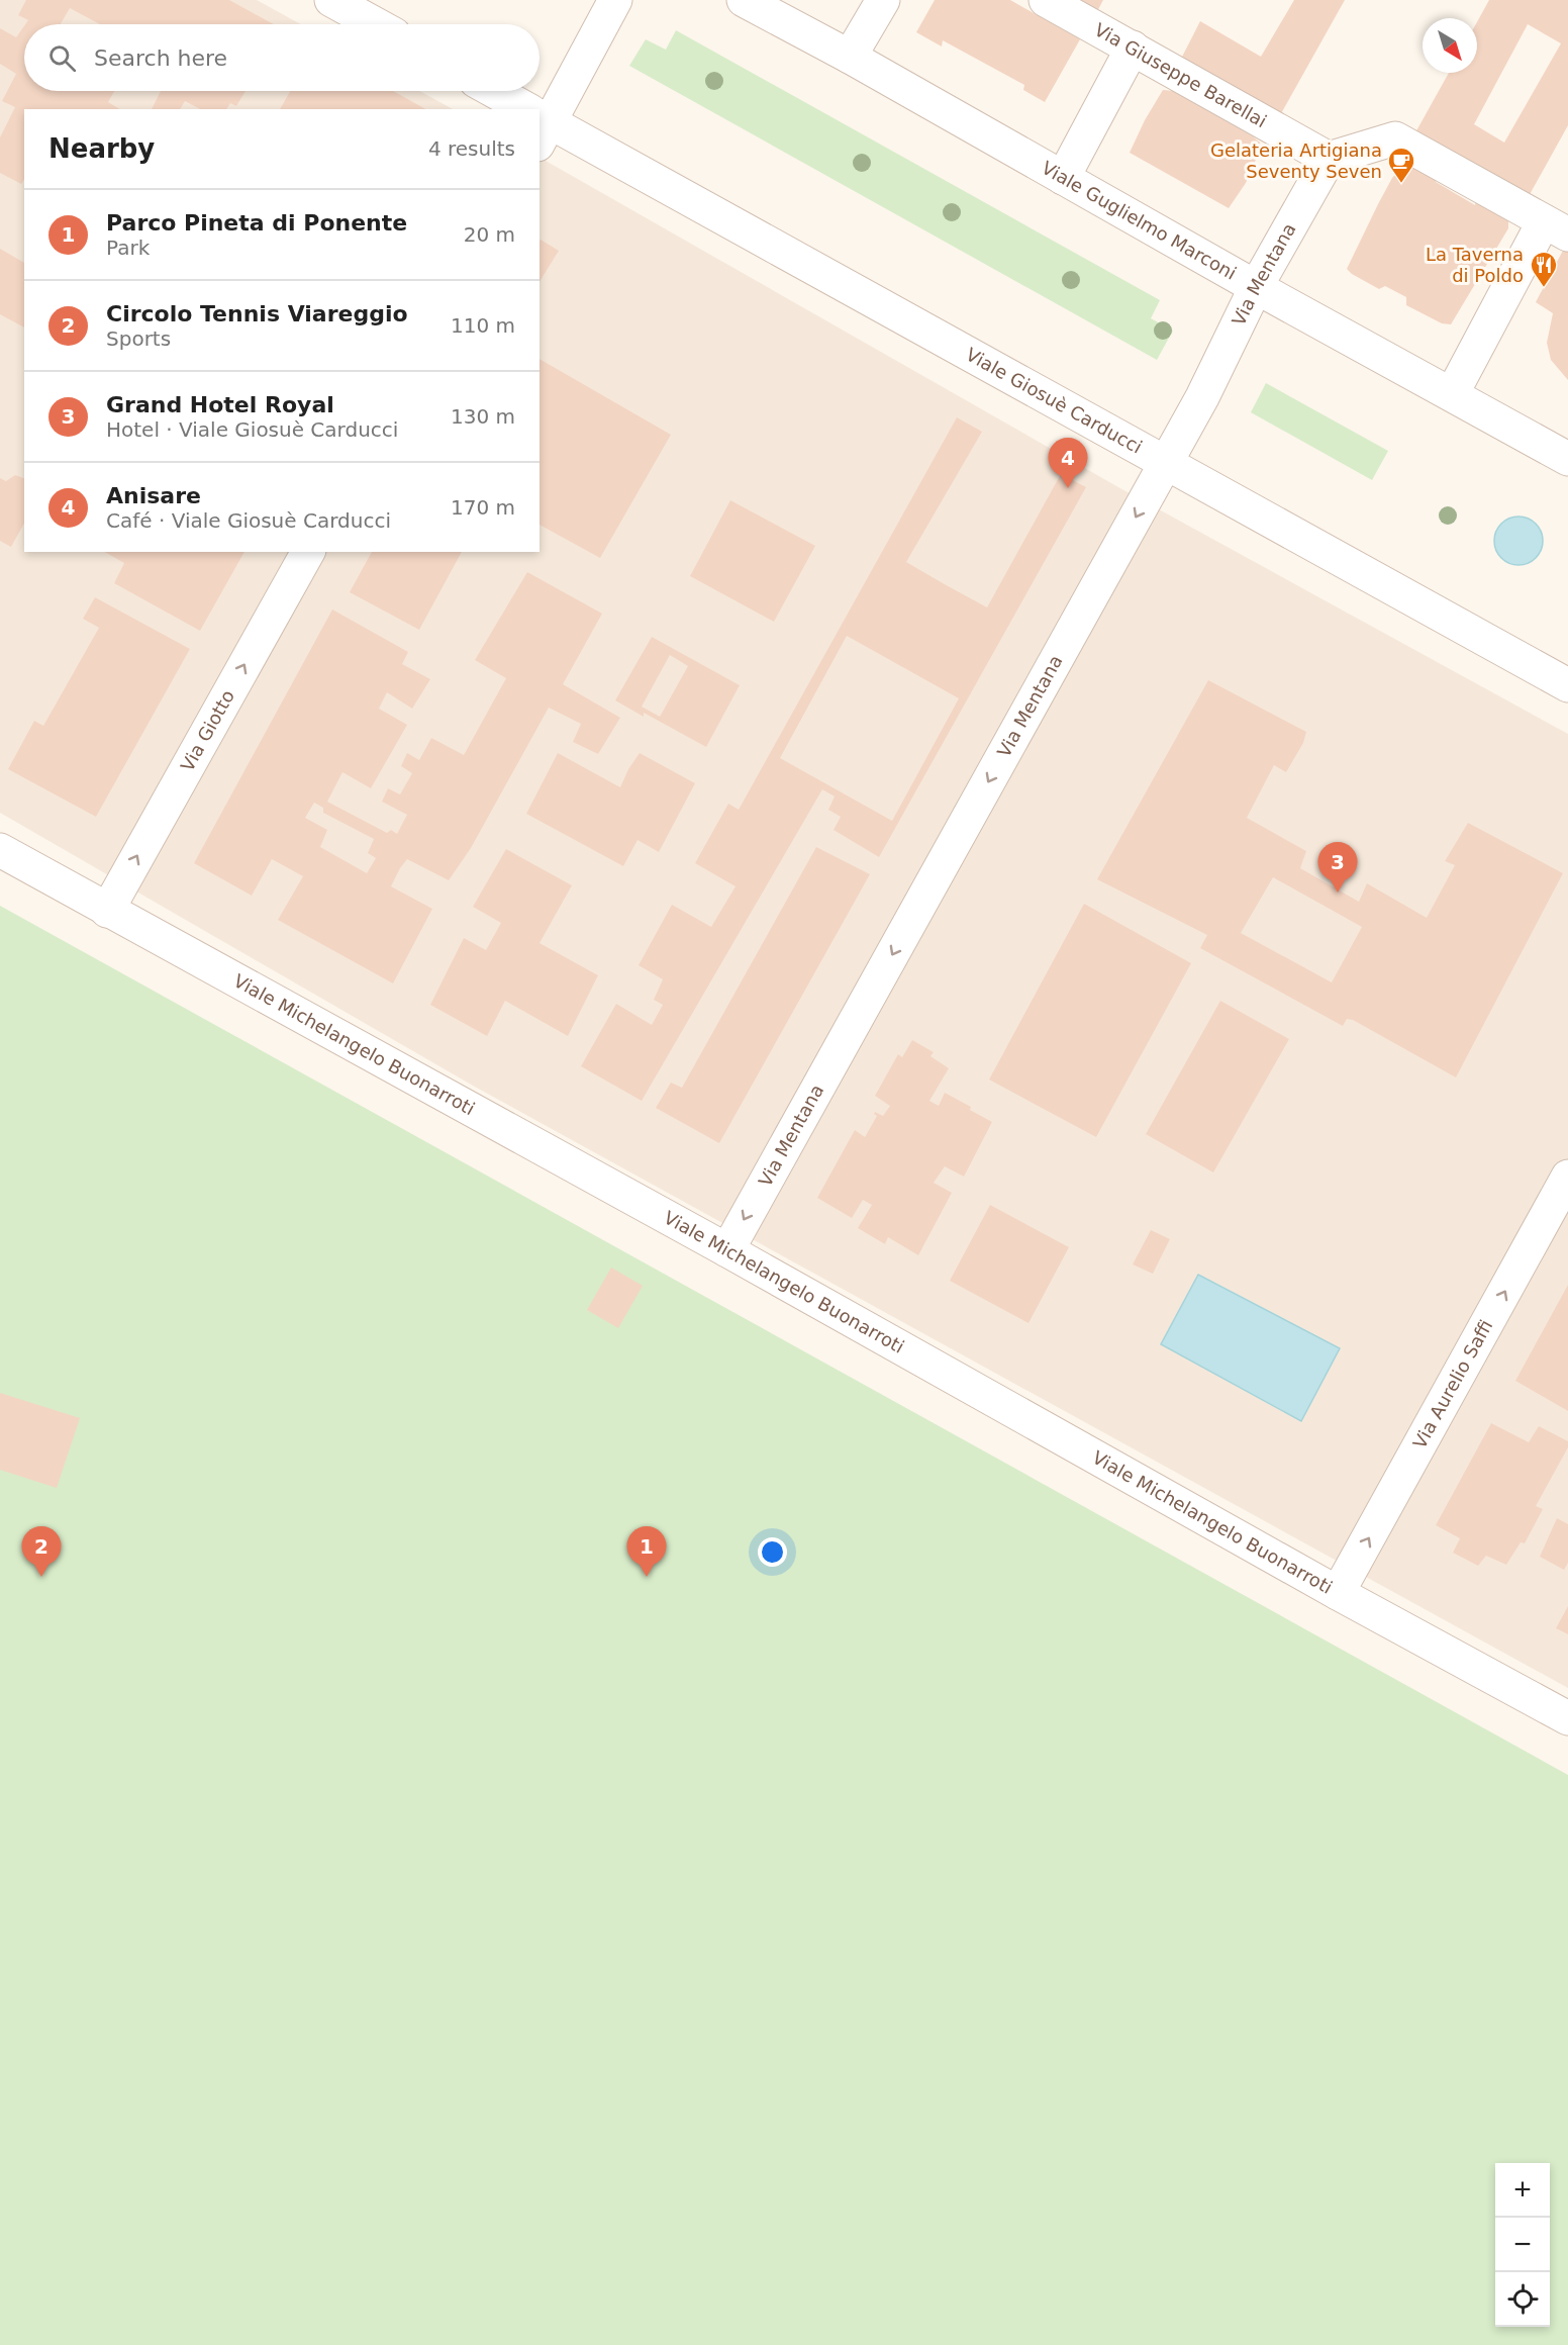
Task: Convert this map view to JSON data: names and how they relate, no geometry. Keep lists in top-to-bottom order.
{
  "streets": {
    "street": [
      "Via Giuseppe Barellai",
      "Viale Guglielmo Marconi",
      "Via Mentana",
      "Viale Giosuè Carducci",
      "Via Giotto",
      "Viale Michelangelo Buonarroti",
      "Via Aurelio Saffi"
    ]
  },
  "crossings": [
    ["Via Giuseppe Barellai", "Via Mentana"],
    ["Viale Guglielmo Marconi", "Via Mentana"],
    ["Via Mentana", "Viale Giosuè Carducci"],
    ["Via Mentana", "Viale Michelangelo Buonarroti"],
    ["Via Giotto", "Viale Michelangelo Buonarroti"],
    ["Viale Michelangelo Buonarroti", "Via Aurelio Saffi"]
  ],
  "one_way": ["Via Mentana", "Via Giotto", "Via Aurelio Saffi"],
  "places": {
    "cafe": ["Gelateria Artigiana Seventy Seven"],
    "restaurant": ["La Taverna di Poldo"]
  },
  "north": "bottom right",
  "page": {
    "search": "Search here",
    "heading": ["Nearby", "4 results"],
    "list": [
      {
        "mark": "1",
        "name": "Parco Pineta di Ponente",
        "note": "Park",
        "value": "20 m"
      },
      {
        "mark": "2",
        "name": "Circolo Tennis Viareggio",
        "note": "Sports",
        "value": "110 m"
      },
      {
        "mark": "3",
        "name": "Grand Hotel Royal",
        "note": "Hotel · Viale Giosuè Carducci",
        "value": "130 m"
      },
      {
        "mark": "4",
        "name": "Anisare",
        "note": "Café · Viale Giosuè Carducci",
        "value": "170 m"
      }
    ],
    "pins": [
      "4",
      "3",
      "1",
      "2"
    ],
    "map_buttons": ["+", "−"]
  }
}
